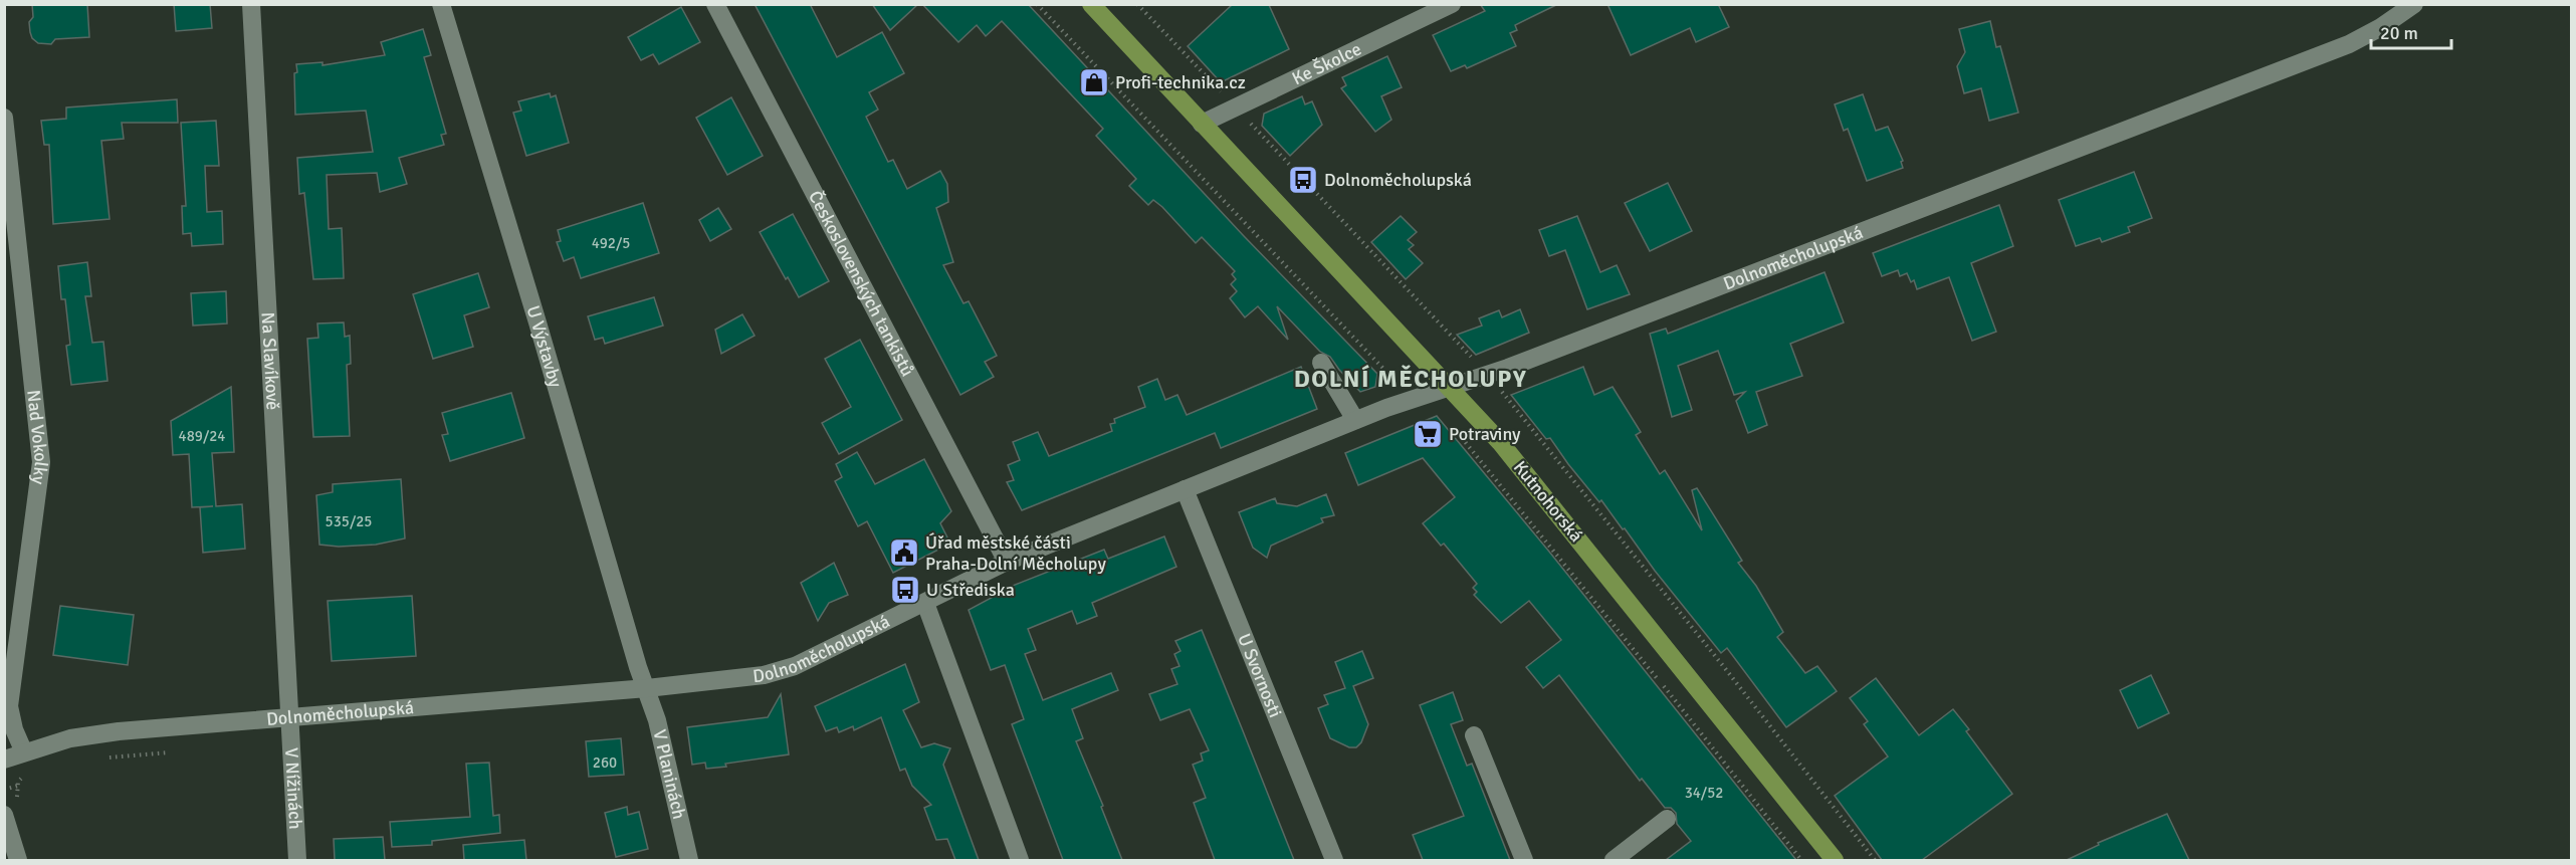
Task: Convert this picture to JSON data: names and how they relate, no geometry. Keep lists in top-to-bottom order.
{
  "streets": {
    "main road": ["Kutnohorská"],
    "street": [
      "Ke Školce",
      "Dolnoměcholupská",
      "Československých tankistů",
      "U Výstavby",
      "Na Slavíkově",
      "Nad Vokolky",
      "U Svornosti",
      "V Planinách",
      "V Nížinách"
    ]
  },
  "crossings": [
    ["Ke Školce", "Kutnohorská"],
    ["Dolnoměcholupská", "Československých tankistů"],
    ["Dolnoměcholupská", "U Výstavby"],
    ["Dolnoměcholupská", "Na Slavíkově"],
    ["Dolnoměcholupská", "Nad Vokolky"],
    ["Dolnoměcholupská", "Kutnohorská"],
    ["Dolnoměcholupská", "U Svornosti"],
    ["Dolnoměcholupská", "V Planinách"],
    ["Dolnoměcholupská", "V Nížinách"],
    ["U Výstavby", "V Planinách"],
    ["Na Slavíkově", "V Nížinách"]
  ],
  "districts": ["DOLNÍ MĚCHOLUPY"],
  "places": {
    "shop": ["Profi-technika.cz"],
    "bus stop": ["Dolnoměcholupská", "U Střediska"],
    "supermarket": ["Potraviny"],
    "public building": ["Úřad městské části Praha-Dolní Měcholupy"]
  },
  "house_numbers": [
    "492/5",
    "489/24",
    "535/25",
    "260",
    "34/52"
  ],
  "scale_bar": "20 m"
}
